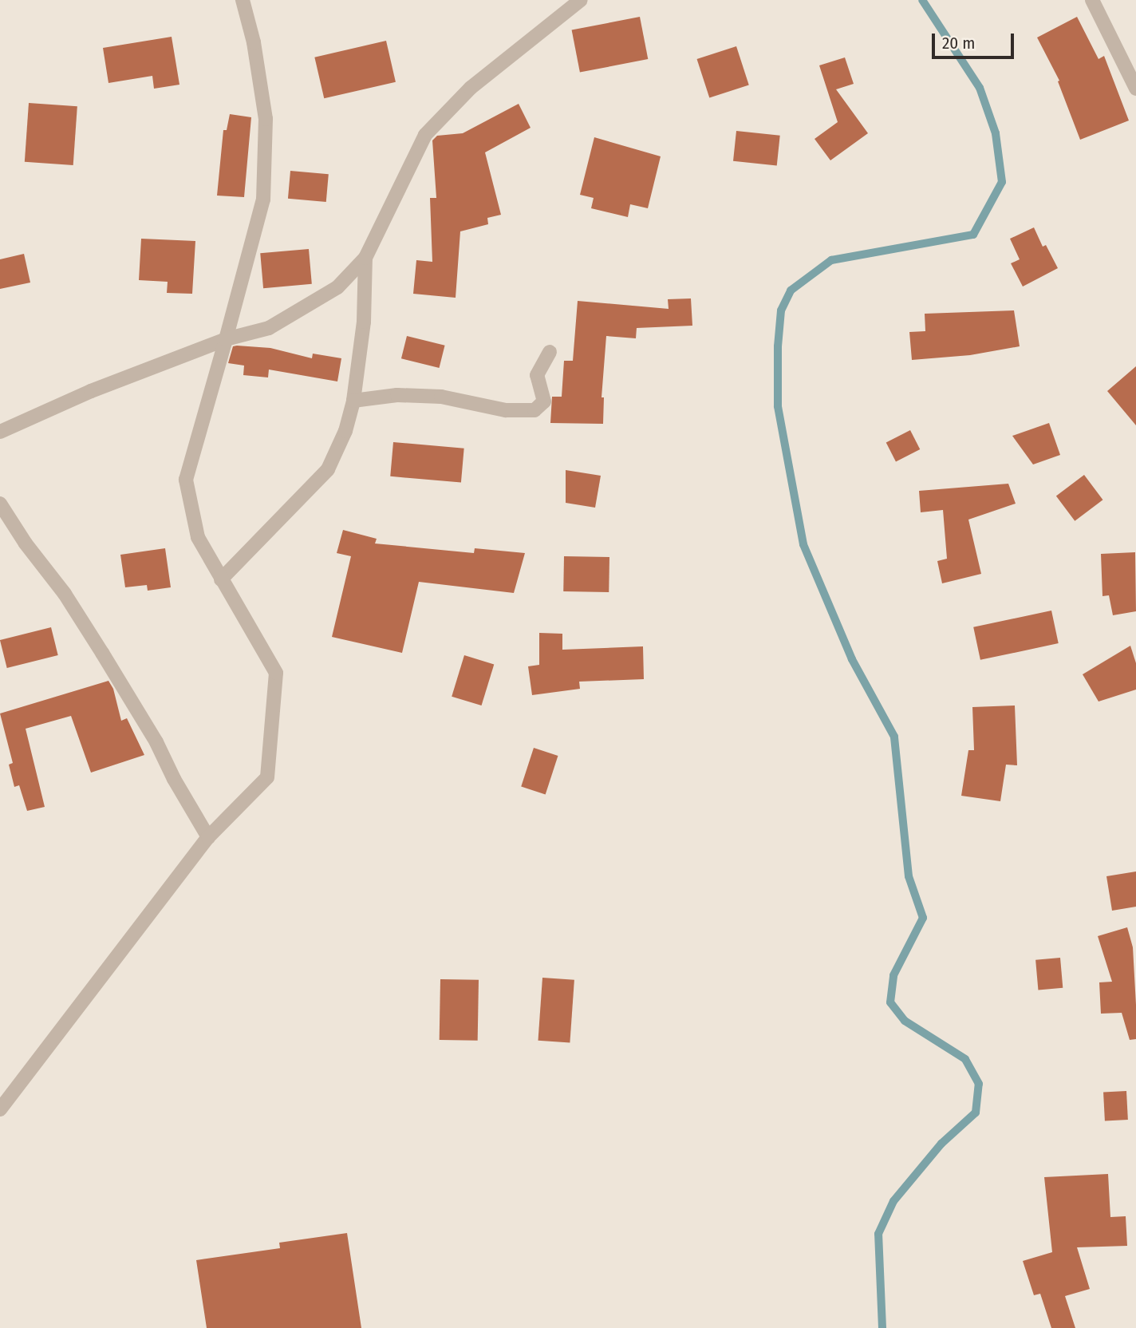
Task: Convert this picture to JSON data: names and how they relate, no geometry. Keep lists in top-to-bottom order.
{
  "scale_bar": "20 m"
}
